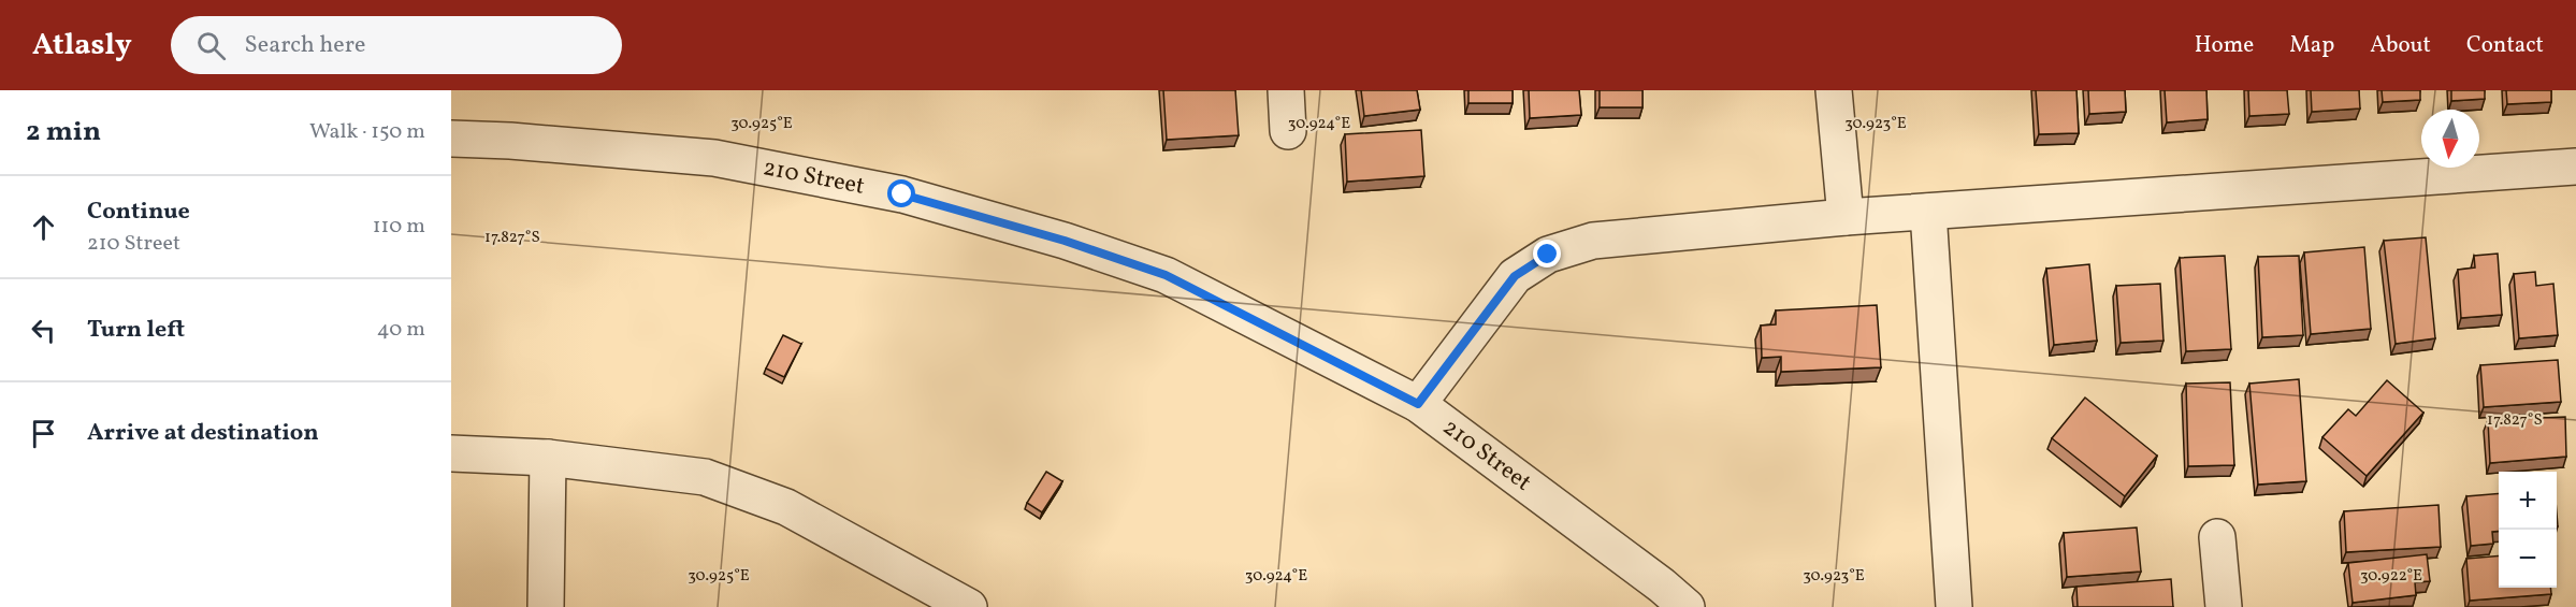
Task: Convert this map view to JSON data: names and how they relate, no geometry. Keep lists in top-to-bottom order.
{
  "streets": {
    "street": ["210 Street"]
  },
  "north": "bottom",
  "page": {
    "header": "Atlasly",
    "search": "Search here",
    "nav": [
      "Home",
      "Map",
      "About",
      "Contact"
    ],
    "heading": ["2 min", "Walk · 150 m"],
    "list": [
      ["Continue", "210 Street", "110 m"],
      ["Turn left", "40 m"],
      "Arrive at destination"
    ],
    "map_buttons": ["+", "−"]
  },
  "coordinates": [
    "30.925°E",
    "30.924°E",
    "30.923°E",
    "17.827°S",
    "30.922°E"
  ]
}
